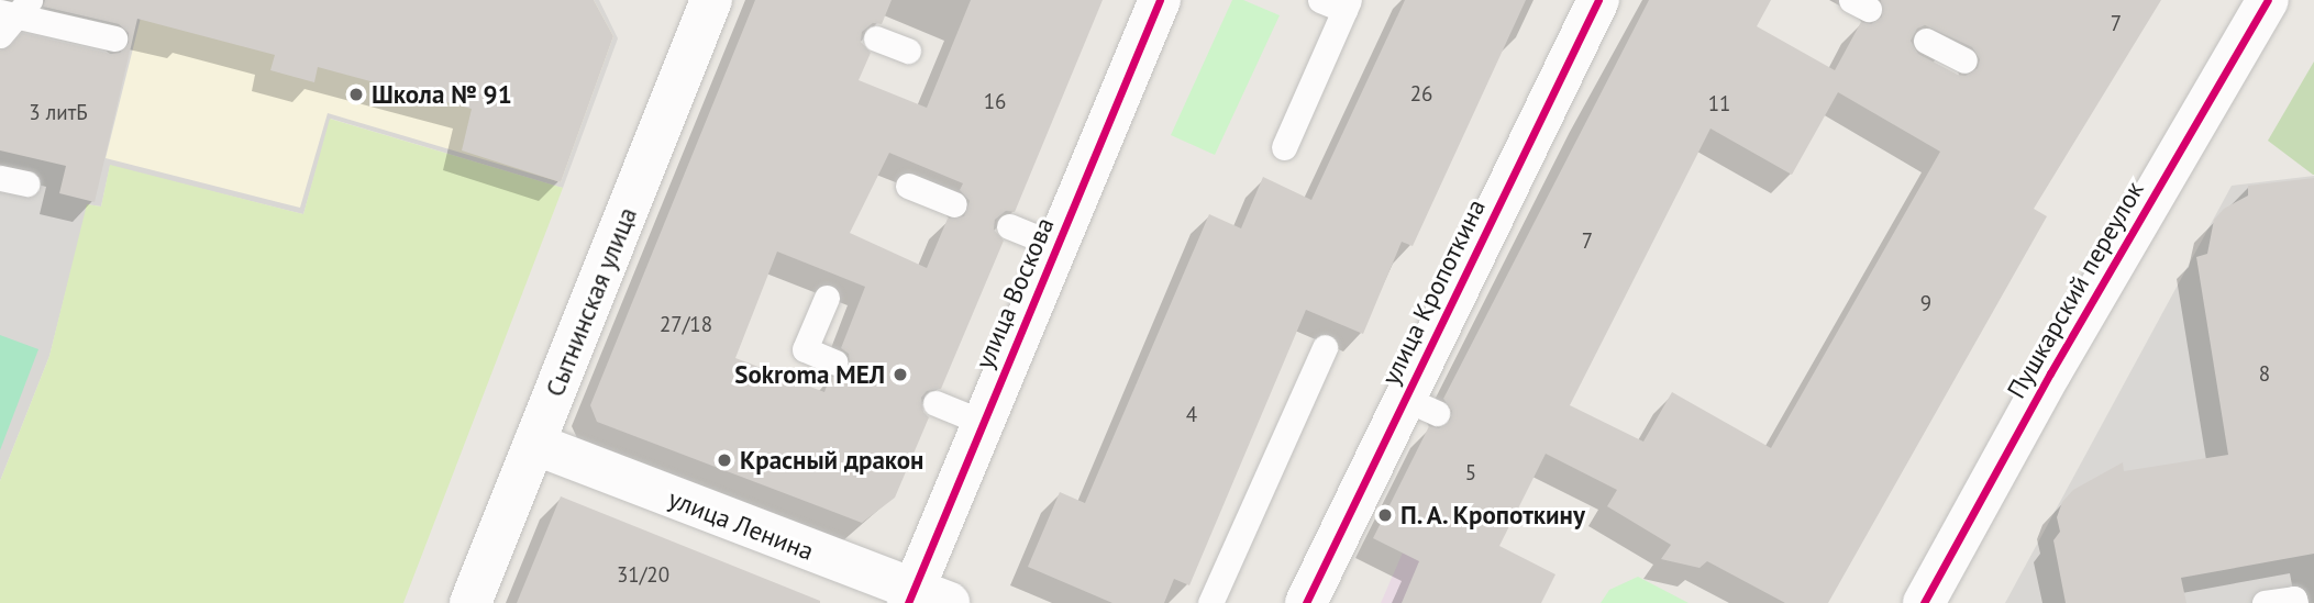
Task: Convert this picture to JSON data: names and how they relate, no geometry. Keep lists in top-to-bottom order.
{
  "streets": {
    "street": [
      "Пушкарский переулок",
      "улица Кропоткина",
      "улица Воскова",
      "Сытнинская улица",
      "улица Ленина"
    ]
  },
  "crossings": [
    ["улица Воскова", "улица Ленина"],
    ["Сытнинская улица", "улица Ленина"]
  ],
  "places": [
    "Школа № 91",
    "Sokroma МЕЛ",
    "Красный дракон",
    "П. А. Кропоткину"
  ],
  "house_numbers": [
    "7",
    "26",
    "16",
    "11",
    "3 литБ",
    "7",
    "9",
    "27/18",
    "8",
    "4",
    "5",
    "31/20"
  ]
}
